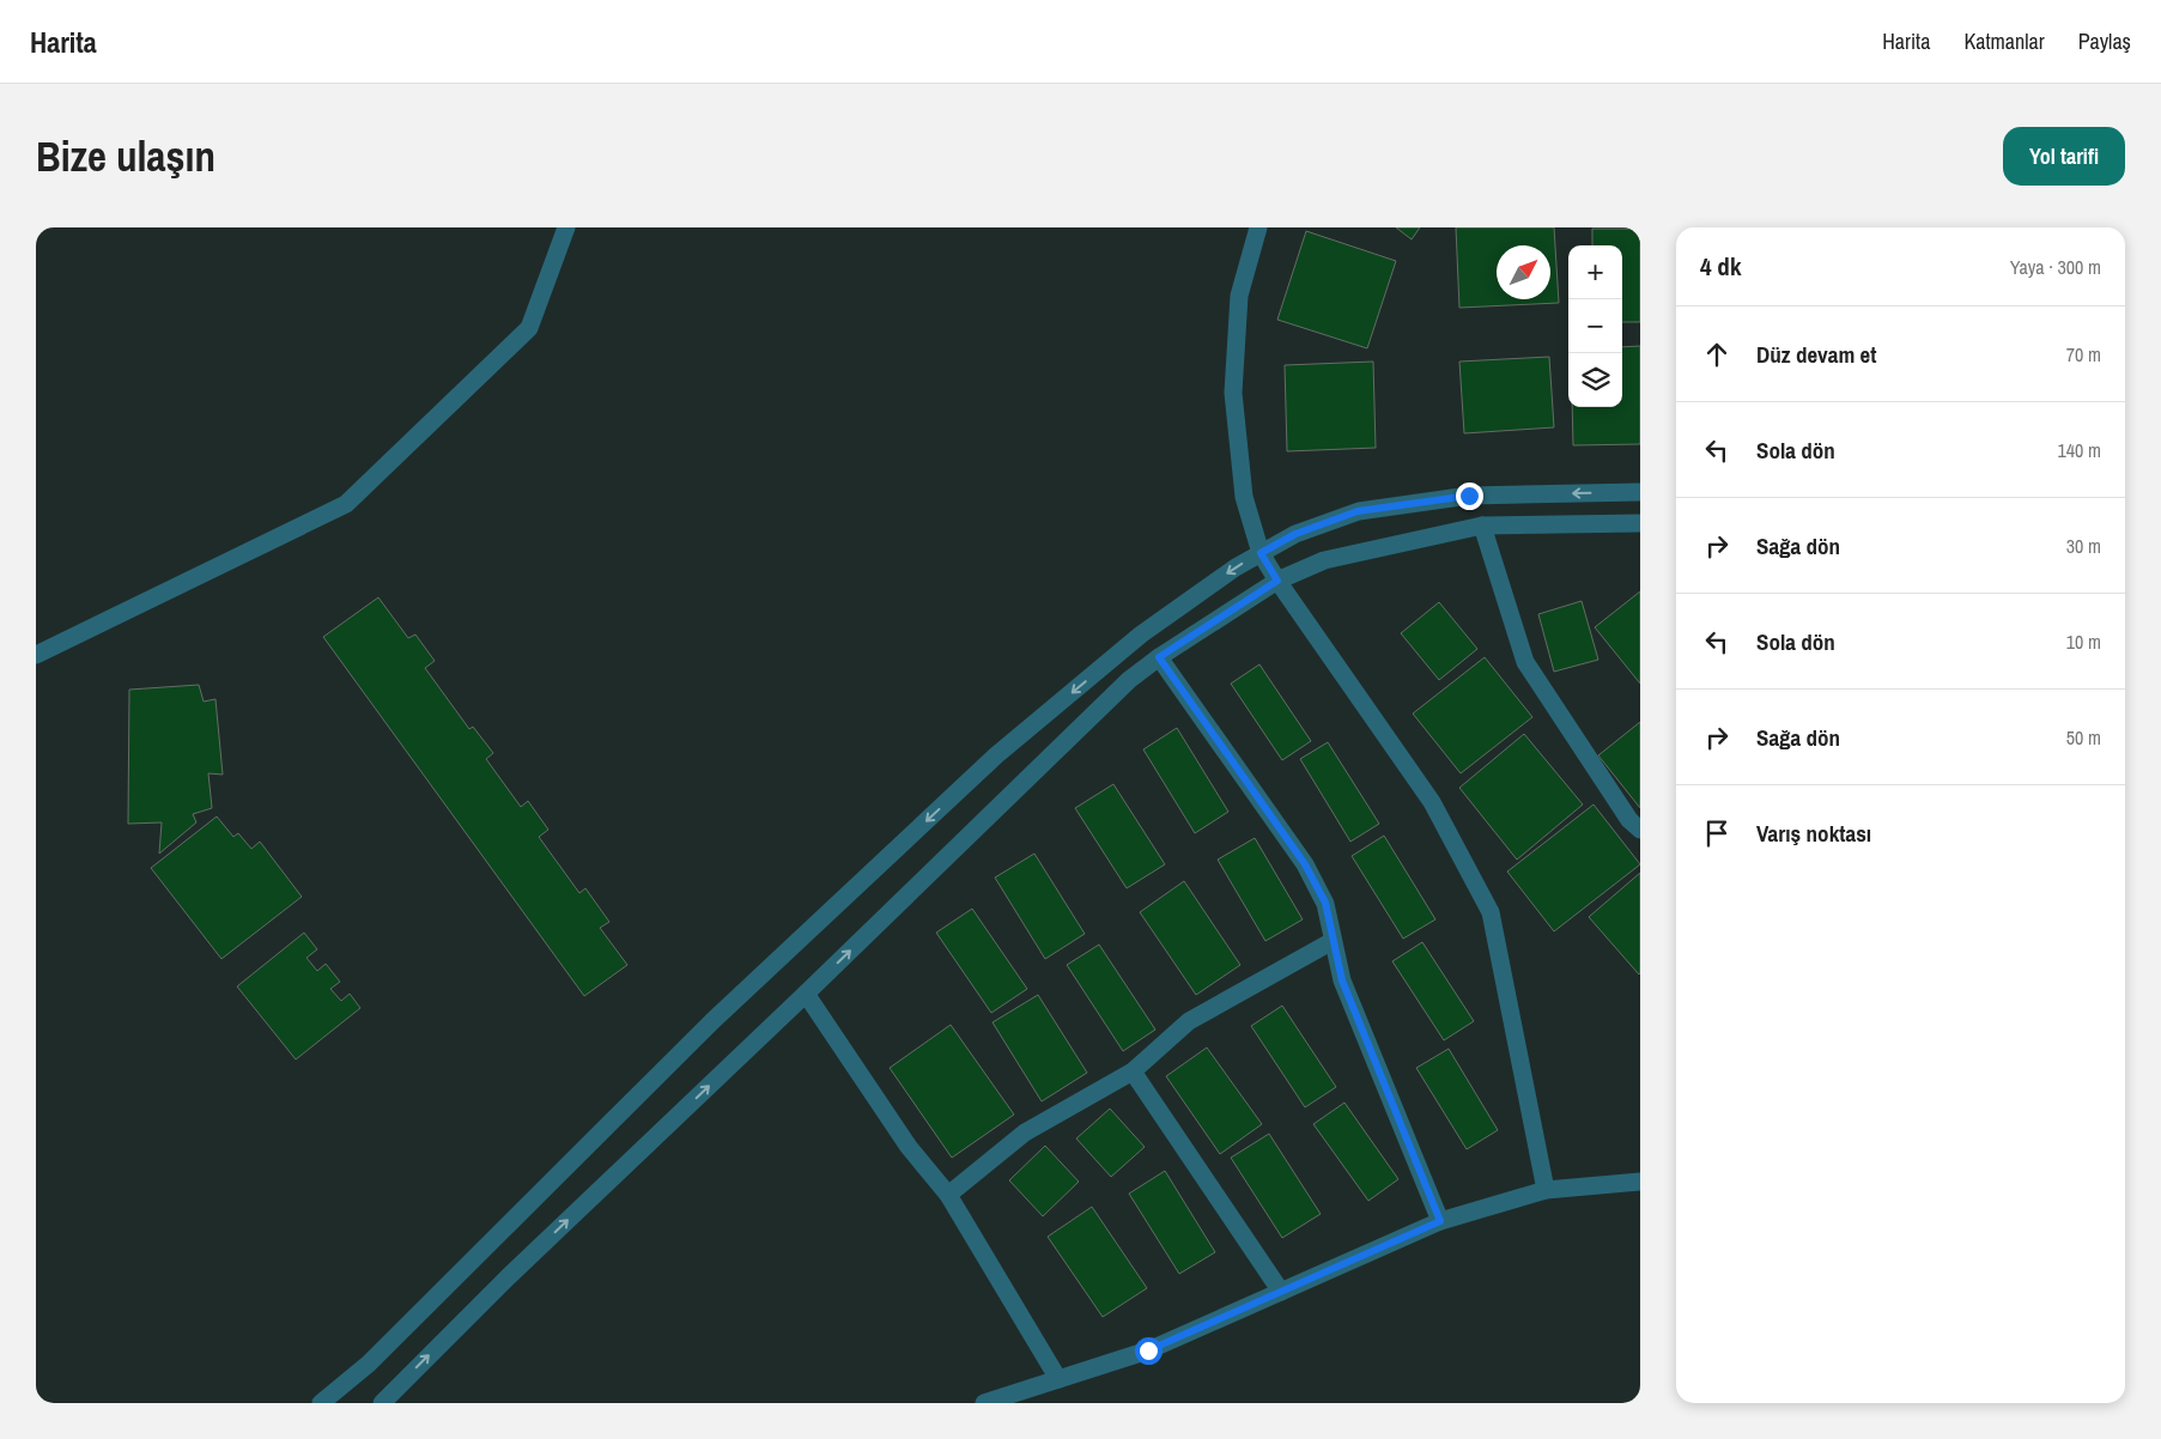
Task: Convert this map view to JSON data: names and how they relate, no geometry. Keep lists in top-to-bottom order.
{
  "north": "top right",
  "page": {
    "header": "Harita",
    "nav": ["Harita", "Katmanlar", "Paylaş"],
    "buttons": "Yol tarifi",
    "title": "Bize ulaşın",
    "heading": ["4 dk", "Yaya · 300 m"],
    "map_buttons": ["+", "−"],
    "list": [
      ["Düz devam et", "70 m"],
      ["Sola dön", "140 m"],
      ["Sağa dön", "30 m"],
      ["Sola dön", "10 m"],
      ["Sağa dön", "50 m"],
      "Varış noktası"
    ]
  }
}
